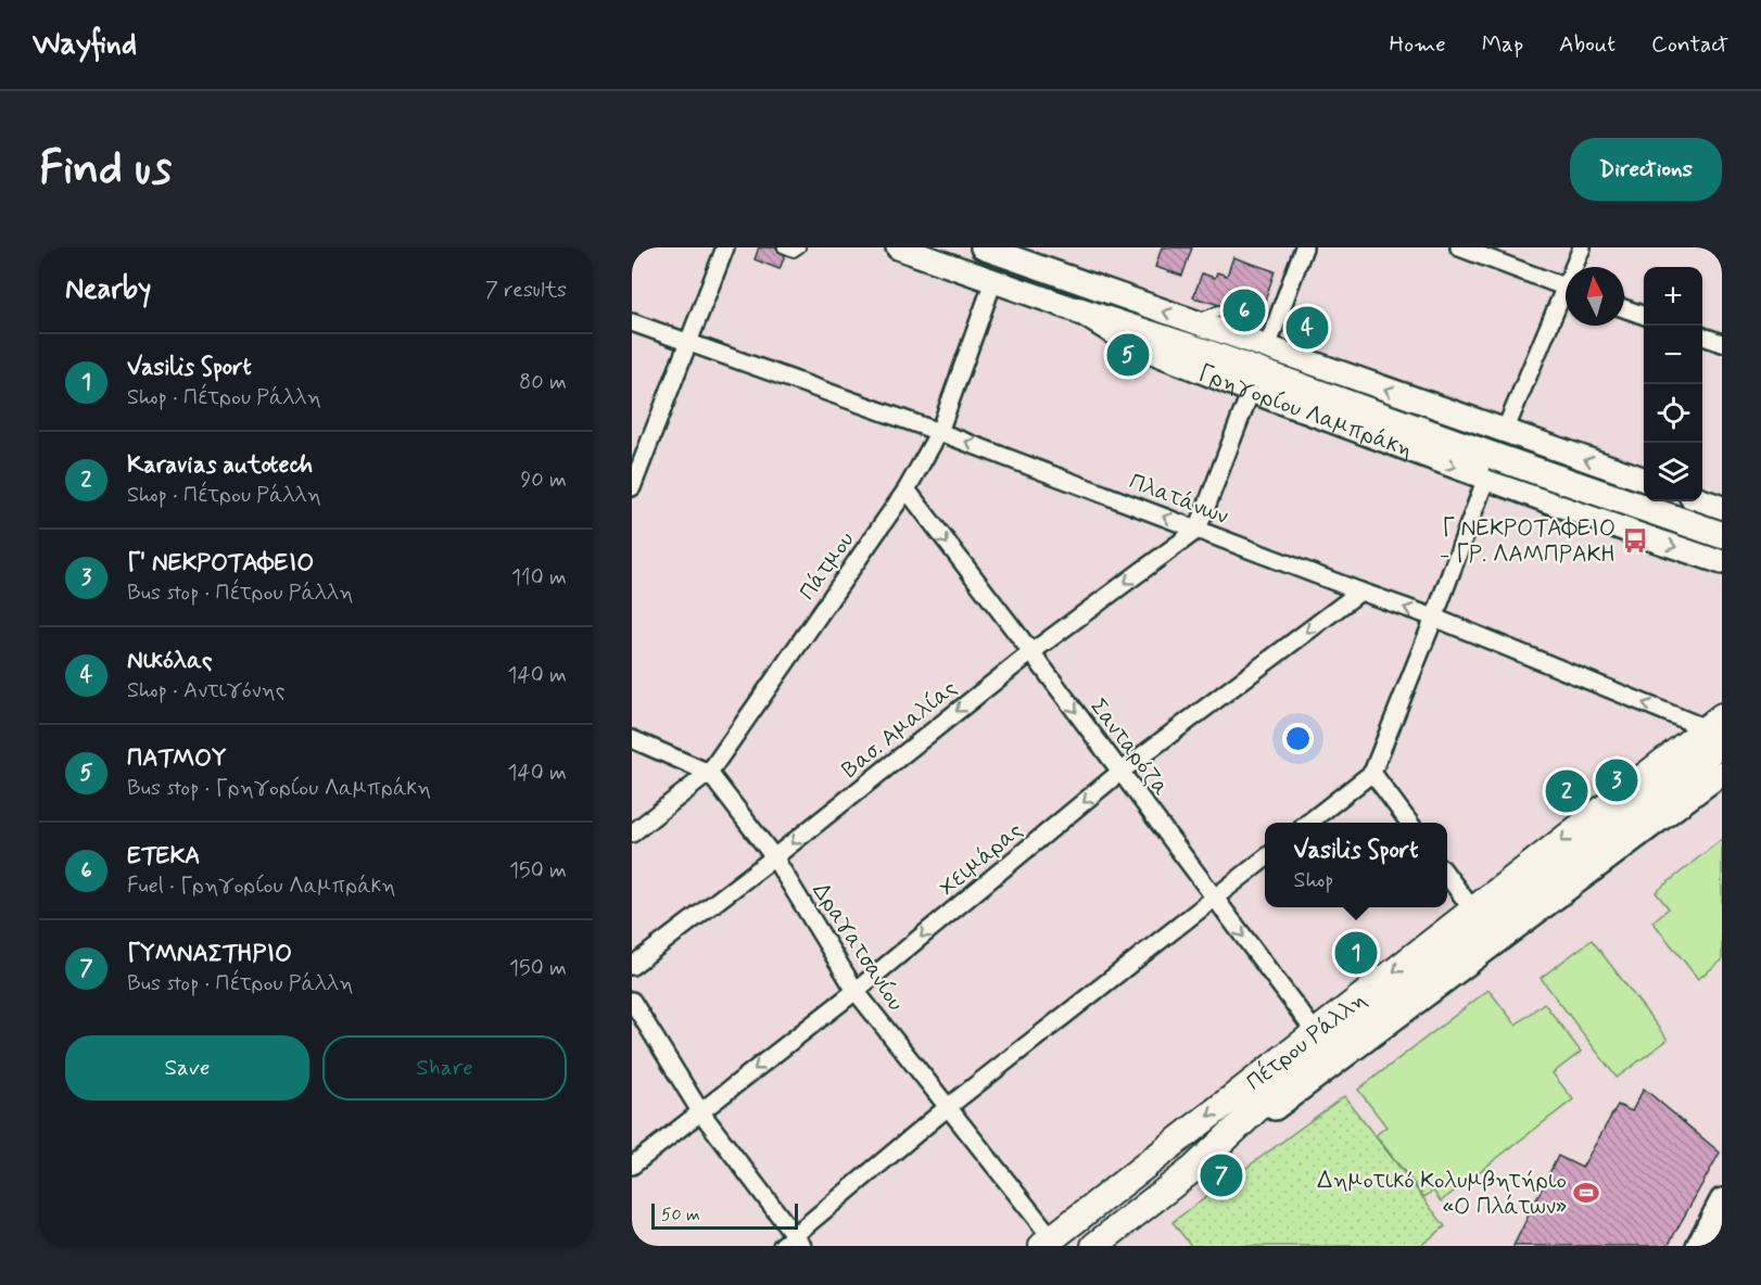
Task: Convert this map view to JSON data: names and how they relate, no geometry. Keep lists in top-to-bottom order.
{
  "streets": {
    "main road": ["Γρηγορίου Λαμπράκη", "Πέτρου Ράλλη"],
    "street": [
      "Πλατάνων",
      "Πάτμου",
      "Βασ. Αμαλίας",
      "Σανταρόζα",
      "Χειμάρας",
      "Δραγατσανίου"
    ]
  },
  "crossings": [
    ["Γρηγορίου Λαμπράκη", "Πάτμου"],
    ["Πλατάνων", "Πάτμου"],
    ["Πλατάνων", "Βασ. Αμαλίας"],
    ["Πλατάνων", "Χειμάρας"],
    ["Πλατάνων", "Πέτρου Ράλλη"],
    ["Πάτμου", "Σανταρόζα"],
    ["Πάτμου", "Δραγατσανίου"],
    ["Βασ. Αμαλίας", "Σανταρόζα"],
    ["Βασ. Αμαλίας", "Δραγατσανίου"],
    ["Σανταρόζα", "Χειμάρας"],
    ["Σανταρόζα", "Πέτρου Ράλλη"],
    ["Χειμάρας", "Δραγατσανίου"],
    ["Δραγατσανίου", "Πέτρου Ράλλη"]
  ],
  "one_way": [
    "Πλατάνων",
    "Βασ. Αμαλίας",
    "Σανταρόζα",
    "Χειμάρας"
  ],
  "places": {
    "bus stop": ["Γ ΝΕΚΡΟΤΑΦΕΙΟ - ΓΡ. ΛΑΜΠΡΑΚΗ"],
    "sports": ["Δημοτικό Κολυμβητήριο «Ο Πλάτων»"]
  },
  "scale_bar": "50 m",
  "north": "top",
  "page": {
    "header": "Wayfind",
    "nav": [
      "Home",
      "Map",
      "About",
      "Contact"
    ],
    "buttons": [
      "Directions",
      ["Save", "Share"]
    ],
    "title": "Find us",
    "heading": ["Nearby", "7 results"],
    "map_buttons": ["+", "−"],
    "pins": [
      "6",
      "4",
      "5",
      "3",
      "2",
      "1",
      "7"
    ],
    "list": [
      {
        "mark": "1",
        "name": "Vasilis Sport",
        "note": "Shop · Πέτρου Ράλλη",
        "value": "80 m"
      },
      {
        "mark": "2",
        "name": "Karavias autotech",
        "note": "Shop · Πέτρου Ράλλη",
        "value": "90 m"
      },
      {
        "mark": "3",
        "name": "Γ' ΝΕΚΡΟΤΑΦΕΙΟ",
        "note": "Bus stop · Πέτρου Ράλλη",
        "value": "110 m"
      },
      {
        "mark": "4",
        "name": "Νικόλας",
        "note": "Shop · Αντιγόνης",
        "value": "140 m"
      },
      {
        "mark": "5",
        "name": "ΠΑΤΜΟΥ",
        "note": "Bus stop · Γρηγορίου Λαμπράκη",
        "value": "140 m"
      },
      {
        "mark": "6",
        "name": "ΕΤΕΚΑ",
        "note": "Fuel · Γρηγορίου Λαμπράκη",
        "value": "150 m"
      },
      {
        "mark": "7",
        "name": "ΓΥΜΝΑΣΤΗΡΙΟ",
        "note": "Bus stop · Πέτρου Ράλλη",
        "value": "150 m"
      }
    ],
    "popup": ["Vasilis Sport", "Shop"],
    "scale": "50 m"
  }
}
